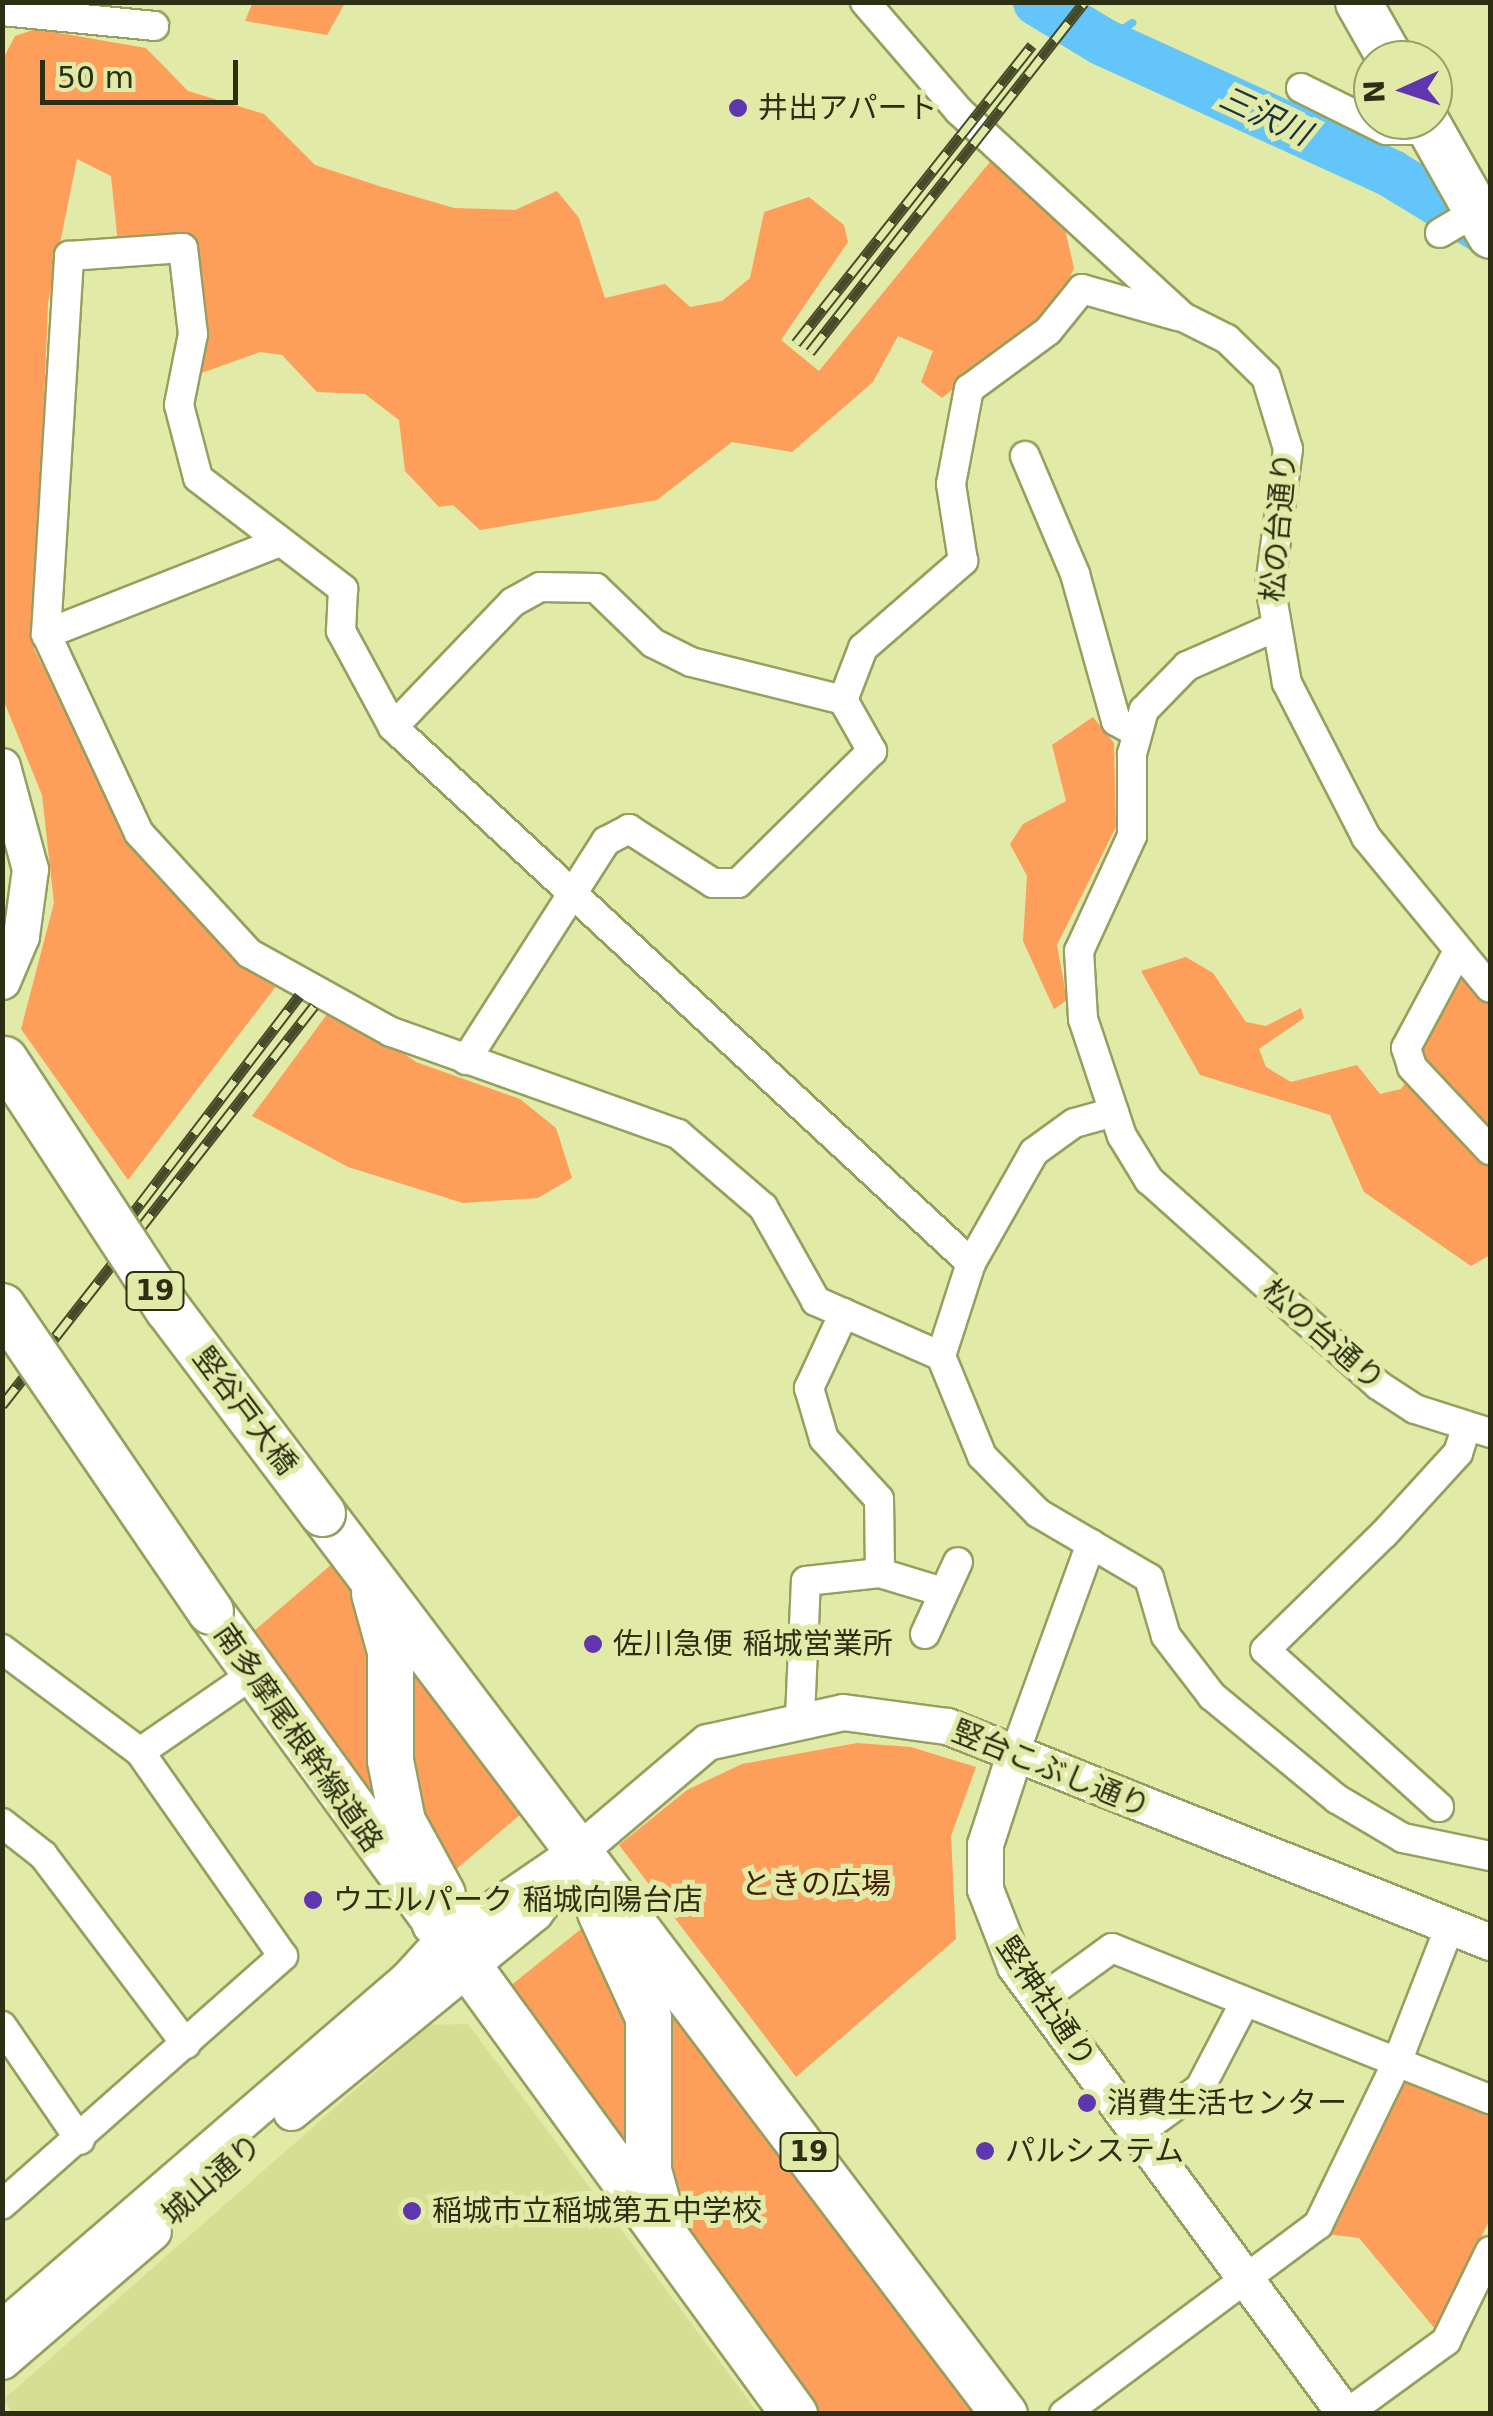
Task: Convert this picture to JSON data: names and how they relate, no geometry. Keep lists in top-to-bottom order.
{
  "streets": {
    "main road": ["19", "竪谷戸大橋", "南多摩尾根幹線道路"],
    "street": [
      "松の台通り",
      "竪台こぶし通り",
      "竪神社通り",
      "城山通り"
    ]
  },
  "crossings": [
    ["19", "竪谷戸大橋"],
    ["19", "竪台こぶし通り"],
    ["南多摩尾根幹線道路", "城山通り"],
    ["竪台こぶし通り", "竪神社通り"]
  ],
  "water": ["三沢川"],
  "parks": ["ときの広場"],
  "places": [
    "井出アパート",
    "佐川急便 稲城営業所",
    "ウエルパーク 稲城向陽台店",
    "消費生活センター",
    "パルシステム",
    "稲城市立稲城第五中学校"
  ],
  "scale_bar": "50 m",
  "north": "left"
}
